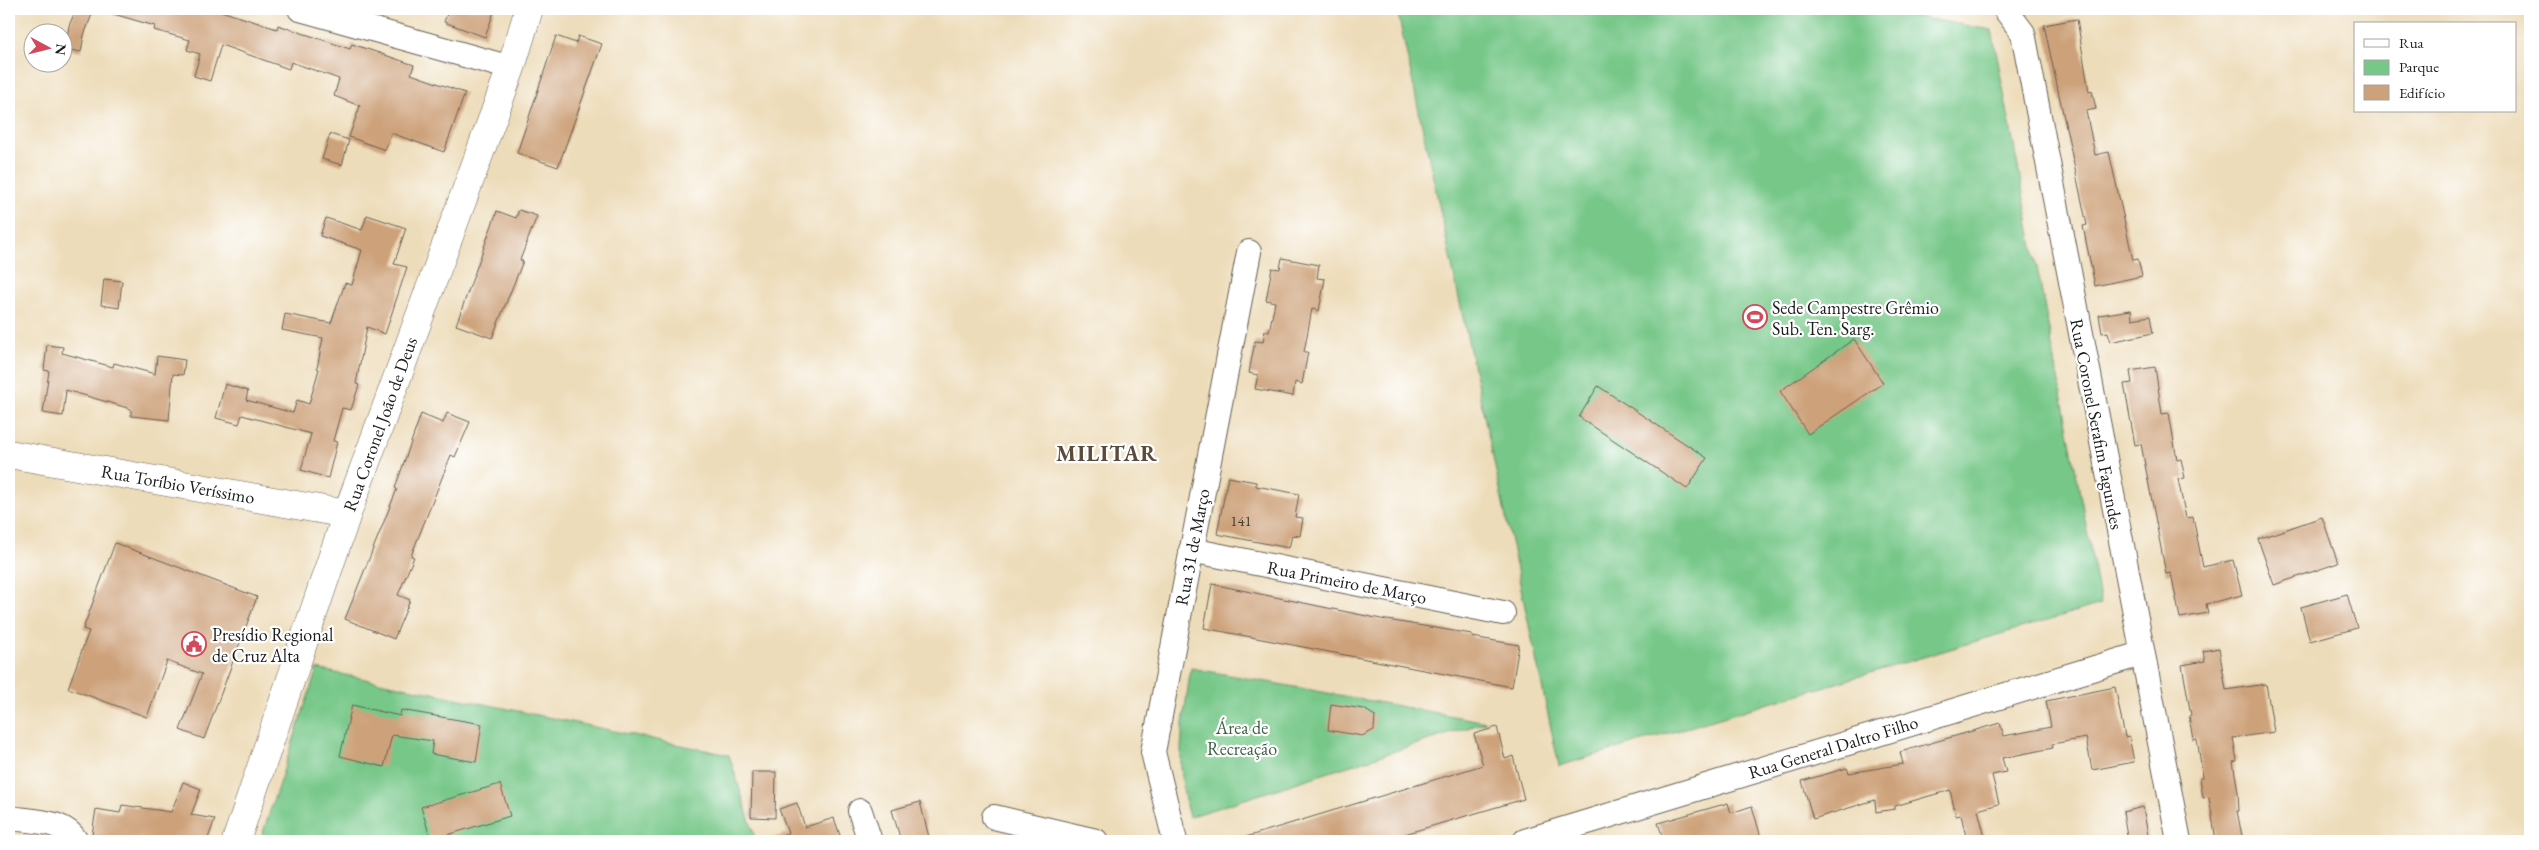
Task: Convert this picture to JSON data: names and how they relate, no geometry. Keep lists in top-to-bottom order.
{
  "streets": {
    "street": [
      "Rua Coronel João de Deus",
      "Rua Coronel Serafim Fagundes",
      "Rua Toríbio Veríssimo",
      "Rua 31 de Março",
      "Rua Primeiro de Março",
      "Rua General Daltro Filho"
    ]
  },
  "crossings": [
    ["Rua Coronel João de Deus", "Rua Toríbio Veríssimo"],
    ["Rua Coronel Serafim Fagundes", "Rua General Daltro Filho"],
    ["Rua 31 de Março", "Rua Primeiro de Março"]
  ],
  "districts": ["MILITAR"],
  "parks": ["Área de Recreação"],
  "places": {
    "sports": ["Sede Campestre Grêmio Sub. Ten. Sarg."],
    "public building": ["Presídio Regional de Cruz Alta"]
  },
  "house_numbers": ["141"],
  "legend": ["Rua", "Parque", "Edifício"],
  "north": "right"
}
